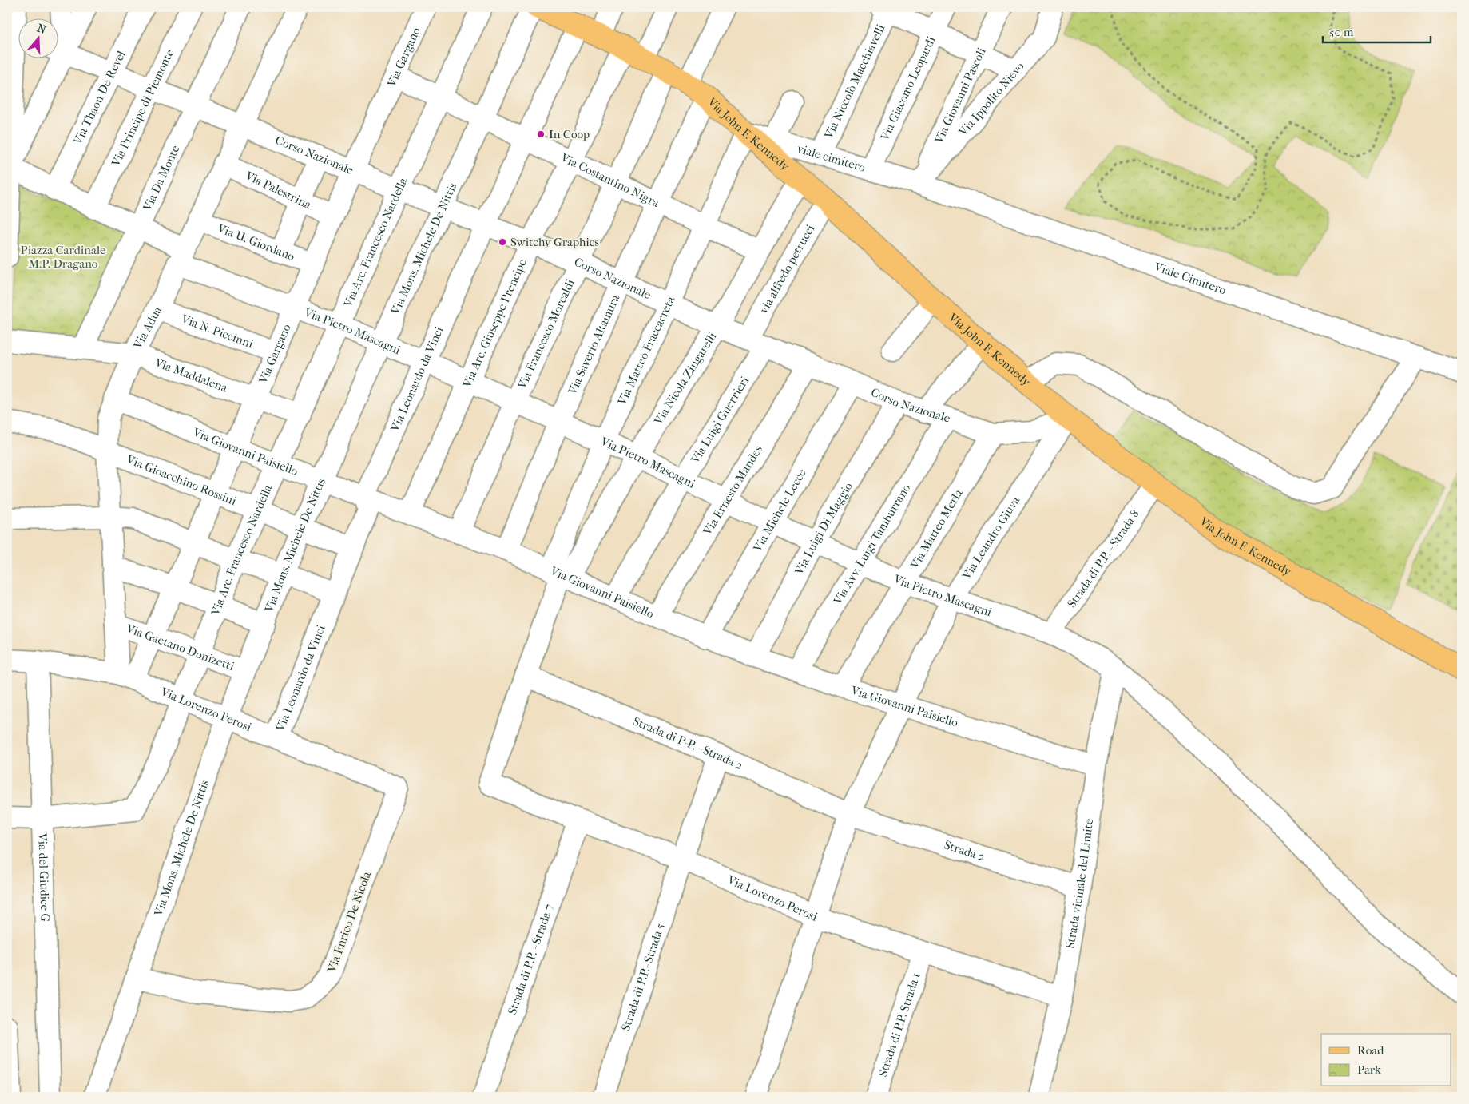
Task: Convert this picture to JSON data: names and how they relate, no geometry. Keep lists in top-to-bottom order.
{
  "streets": {
    "main road": ["Via John F. Kennedy"],
    "street": [
      "Via Gargano",
      "Via Niccolò Macchiavelli",
      "Via Giacomo Leopardi",
      "Via Giovanni Pascoli",
      "Via Thaon De Revel",
      "Via Ippolito Nievo",
      "Via Principe di Piemonte",
      "Corso Nazionale",
      "viale cimitero",
      "Via Da Monte",
      "Via Costantino Nigra",
      "Via Palestrina",
      "Via U. Giordano",
      "Via Arc. Francesco Nardella",
      "Via Mons. Michele De Nittis",
      "via alfredo petrucci",
      "Viale Cimitero",
      "Via Arc. Giuseppe Prencipe",
      "Via Adua",
      "Via N. Piccinni",
      "Via Pietro Mascagni",
      "Via Francesco Morcaldi",
      "Via Saverio Altamura",
      "Via Matteo Fraccacreta",
      "Via Maddalena",
      "Via Nicola Zingarelli",
      "Via Leonardo da Vinci",
      "Via Luigi Guerrieri",
      "Via Giovanni Paisiello",
      "Via Gioacchino Rossini",
      "Via Ernesto Mandes",
      "Via Michele Lecce",
      "Via Luigi Di Maggio",
      "Via Matteo Merla",
      "Via Leandro Giuva",
      "Via Avv. Luigi Tamburrano",
      "Strada di P.P. - Strada 8",
      "Via Gaetano Donizetti",
      "Via Lorenzo Perosi",
      "Strada di P-P. - Strada 2",
      "Strada 2",
      "Via del Giudice G.",
      "Strada vicinale del Limite",
      "Via Enrico De Nicola",
      "Strada di P.P. - Strada 7",
      "Strada di P.P.- Strada 5",
      "Strada di P.P. Strada 1"
    ]
  },
  "crossings": [
    ["Via Gargano", "Corso Nazionale"],
    ["Via Gargano", "Via Costantino Nigra"],
    ["Via Gargano", "Via Palestrina"],
    ["Via Gargano", "Via U. Giordano"],
    ["Via Gargano", "Via Adua"],
    ["Via Gargano", "Via N. Piccinni"],
    ["Via Gargano", "Via Pietro Mascagni"],
    ["Via Gargano", "Via Maddalena"],
    ["Via Gargano", "Via Giovanni Paisiello"],
    ["Via Gargano", "Via Gioacchino Rossini"],
    ["Via Gargano", "Via Gaetano Donizetti"],
    ["Via Gargano", "Via Lorenzo Perosi"],
    ["Via Niccolò Macchiavelli", "viale cimitero"],
    ["Via Giacomo Leopardi", "viale cimitero"],
    ["Via Giovanni Pascoli", "Via Ippolito Nievo"],
    ["Via Giovanni Pascoli", "viale cimitero"],
    ["Via Giovanni Pascoli", "Viale Cimitero"],
    ["Via Thaon De Revel", "Corso Nazionale"],
    ["Via Thaon De Revel", "Via Pietro Mascagni"],
    ["Via Ippolito Nievo", "viale cimitero"],
    ["Via Ippolito Nievo", "Viale Cimitero"],
    ["Via Principe di Piemonte", "Corso Nazionale"],
    ["Via Principe di Piemonte", "Via Pietro Mascagni"],
    ["Via John F. Kennedy", "Corso Nazionale"],
    ["Via John F. Kennedy", "viale cimitero"],
    ["Via John F. Kennedy", "Via Mons. Michele De Nittis"],
    ["Via John F. Kennedy", "via alfredo petrucci"],
    ["Via John F. Kennedy", "Via Arc. Giuseppe Prencipe"],
    ["Via John F. Kennedy", "Via Francesco Morcaldi"],
    ["Via John F. Kennedy", "Via Saverio Altamura"],
    ["Via John F. Kennedy", "Via Matteo Fraccacreta"],
    ["Via John F. Kennedy", "Via Nicola Zingarelli"],
    ["Via John F. Kennedy", "Via Leonardo da Vinci"],
    ["Via John F. Kennedy", "Via Leandro Giuva"],
    ["Via John F. Kennedy", "Strada di P.P. - Strada 8"],
    ["Corso Nazionale", "Via Da Monte"],
    ["Corso Nazionale", "Via Arc. Francesco Nardella"],
    ["Corso Nazionale", "Via Mons. Michele De Nittis"],
    ["Corso Nazionale", "via alfredo petrucci"],
    ["Corso Nazionale", "Via Arc. Giuseppe Prencipe"],
    ["Corso Nazionale", "Via Adua"],
    ["Corso Nazionale", "Via Francesco Morcaldi"],
    ["Corso Nazionale", "Via Saverio Altamura"],
    ["Corso Nazionale", "Via Matteo Fraccacreta"],
    ["Corso Nazionale", "Via Nicola Zingarelli"],
    ["Corso Nazionale", "Via Leonardo da Vinci"],
    ["Corso Nazionale", "Via Luigi Guerrieri"],
    ["Corso Nazionale", "Via Ernesto Mandes"],
    ["Corso Nazionale", "Via Michele Lecce"],
    ["Corso Nazionale", "Via Luigi Di Maggio"],
    ["Corso Nazionale", "Via Matteo Merla"],
    ["Corso Nazionale", "Via Leandro Giuva"],
    ["Corso Nazionale", "Via Avv. Luigi Tamburrano"],
    ["viale cimitero", "Viale Cimitero"],
    ["viale cimitero", "Via Matteo Fraccacreta"],
    ["Via Da Monte", "Via Pietro Mascagni"],
    ["Via Da Monte", "Via Maddalena"],
    ["Via Costantino Nigra", "Via Arc. Francesco Nardella"],
    ["Via Costantino Nigra", "Via Mons. Michele De Nittis"],
    ["Via Costantino Nigra", "Via Arc. Giuseppe Prencipe"],
    ["Via Costantino Nigra", "Via Francesco Morcaldi"],
    ["Via Costantino Nigra", "Via Saverio Altamura"],
    ["Via Costantino Nigra", "Via Matteo Fraccacreta"],
    ["Via Costantino Nigra", "Via Nicola Zingarelli"],
    ["Via Costantino Nigra", "Via Leonardo da Vinci"],
    ["Via Palestrina", "Via Adua"],
    ["Via U. Giordano", "Via Adua"],
    ["Via Arc. Francesco Nardella", "Via Pietro Mascagni"],
    ["Via Arc. Francesco Nardella", "Via Maddalena"],
    ["Via Arc. Francesco Nardella", "Via Giovanni Paisiello"],
    ["Via Arc. Francesco Nardella", "Via Gioacchino Rossini"],
    ["Via Arc. Francesco Nardella", "Via Gaetano Donizetti"],
    ["Via Arc. Francesco Nardella", "Via Lorenzo Perosi"],
    ["Via Arc. Francesco Nardella", "Via del Giudice G."],
    ["Via Mons. Michele De Nittis", "Via Pietro Mascagni"],
    ["Via Mons. Michele De Nittis", "Via Giovanni Paisiello"],
    ["Via Mons. Michele De Nittis", "Via Gioacchino Rossini"],
    ["Via Mons. Michele De Nittis", "Via Gaetano Donizetti"],
    ["Via Mons. Michele De Nittis", "Via Lorenzo Perosi"],
    ["Via Mons. Michele De Nittis", "Via Enrico De Nicola"],
    ["via alfredo petrucci", "Via Luigi Guerrieri"],
    ["Via Arc. Giuseppe Prencipe", "Via Pietro Mascagni"],
    ["Via Arc. Giuseppe Prencipe", "Via Giovanni Paisiello"],
    ["Via Adua", "Via N. Piccinni"],
    ["Via Adua", "Via Pietro Mascagni"],
    ["Via Adua", "Via Maddalena"],
    ["Via Adua", "Via Giovanni Paisiello"],
    ["Via Adua", "Via Gioacchino Rossini"],
    ["Via Adua", "Via Gaetano Donizetti"],
    ["Via Adua", "Via Lorenzo Perosi"],
    ["Via Pietro Mascagni", "Via Francesco Morcaldi"],
    ["Via Pietro Mascagni", "Via Saverio Altamura"],
    ["Via Pietro Mascagni", "Via Matteo Fraccacreta"],
    ["Via Pietro Mascagni", "Via Nicola Zingarelli"],
    ["Via Pietro Mascagni", "Via Leonardo da Vinci"],
    ["Via Pietro Mascagni", "Via Luigi Guerrieri"],
    ["Via Pietro Mascagni", "Via Ernesto Mandes"],
    ["Via Pietro Mascagni", "Via Michele Lecce"],
    ["Via Pietro Mascagni", "Via Luigi Di Maggio"],
    ["Via Pietro Mascagni", "Via Matteo Merla"],
    ["Via Pietro Mascagni", "Via Leandro Giuva"],
    ["Via Pietro Mascagni", "Via Avv. Luigi Tamburrano"],
    ["Via Pietro Mascagni", "Strada di P.P. - Strada 8"],
    ["Via Pietro Mascagni", "Strada vicinale del Limite"],
    ["Via Francesco Morcaldi", "Via Giovanni Paisiello"],
    ["Via Saverio Altamura", "Via Giovanni Paisiello"],
    ["Via Matteo Fraccacreta", "Via Nicola Zingarelli"],
    ["Via Matteo Fraccacreta", "Via Giovanni Paisiello"],
    ["Via Nicola Zingarelli", "Via Giovanni Paisiello"],
    ["Via Leonardo da Vinci", "Via Giovanni Paisiello"],
    ["Via Leonardo da Vinci", "Via Gioacchino Rossini"],
    ["Via Leonardo da Vinci", "Via Lorenzo Perosi"],
    ["Via Luigi Guerrieri", "Via Giovanni Paisiello"],
    ["Via Giovanni Paisiello", "Via Ernesto Mandes"],
    ["Via Giovanni Paisiello", "Via Michele Lecce"],
    ["Via Giovanni Paisiello", "Via Luigi Di Maggio"],
    ["Via Giovanni Paisiello", "Via Matteo Merla"],
    ["Via Giovanni Paisiello", "Via Leandro Giuva"],
    ["Via Giovanni Paisiello", "Via Avv. Luigi Tamburrano"],
    ["Via Giovanni Paisiello", "Strada vicinale del Limite"],
    ["Via Leandro Giuva", "Via Lorenzo Perosi"],
    ["Via Leandro Giuva", "Strada di P-P. - Strada 2"],
    ["Via Leandro Giuva", "Strada 2"],
    ["Via Lorenzo Perosi", "Strada di P-P. - Strada 2"],
    ["Via Lorenzo Perosi", "Via del Giudice G."],
    ["Via Lorenzo Perosi", "Strada vicinale del Limite"],
    ["Via Lorenzo Perosi", "Via Enrico De Nicola"],
    ["Via Lorenzo Perosi", "Strada di P.P. - Strada 7"],
    ["Via Lorenzo Perosi", "Strada di P.P.- Strada 5"],
    ["Via Lorenzo Perosi", "Strada di P.P. Strada 1"],
    ["Strada di P-P. - Strada 2", "Strada 2"],
    ["Strada di P-P. - Strada 2", "Strada di P.P.- Strada 5"],
    ["Strada 2", "Strada vicinale del Limite"]
  ],
  "parks": ["Piazza Cardinale M.P. Dragano"],
  "places": ["In Coop", "Switchy Graphics"],
  "legend": ["Road", "Park"],
  "scale_bar": "50 m",
  "north": "top"
}
